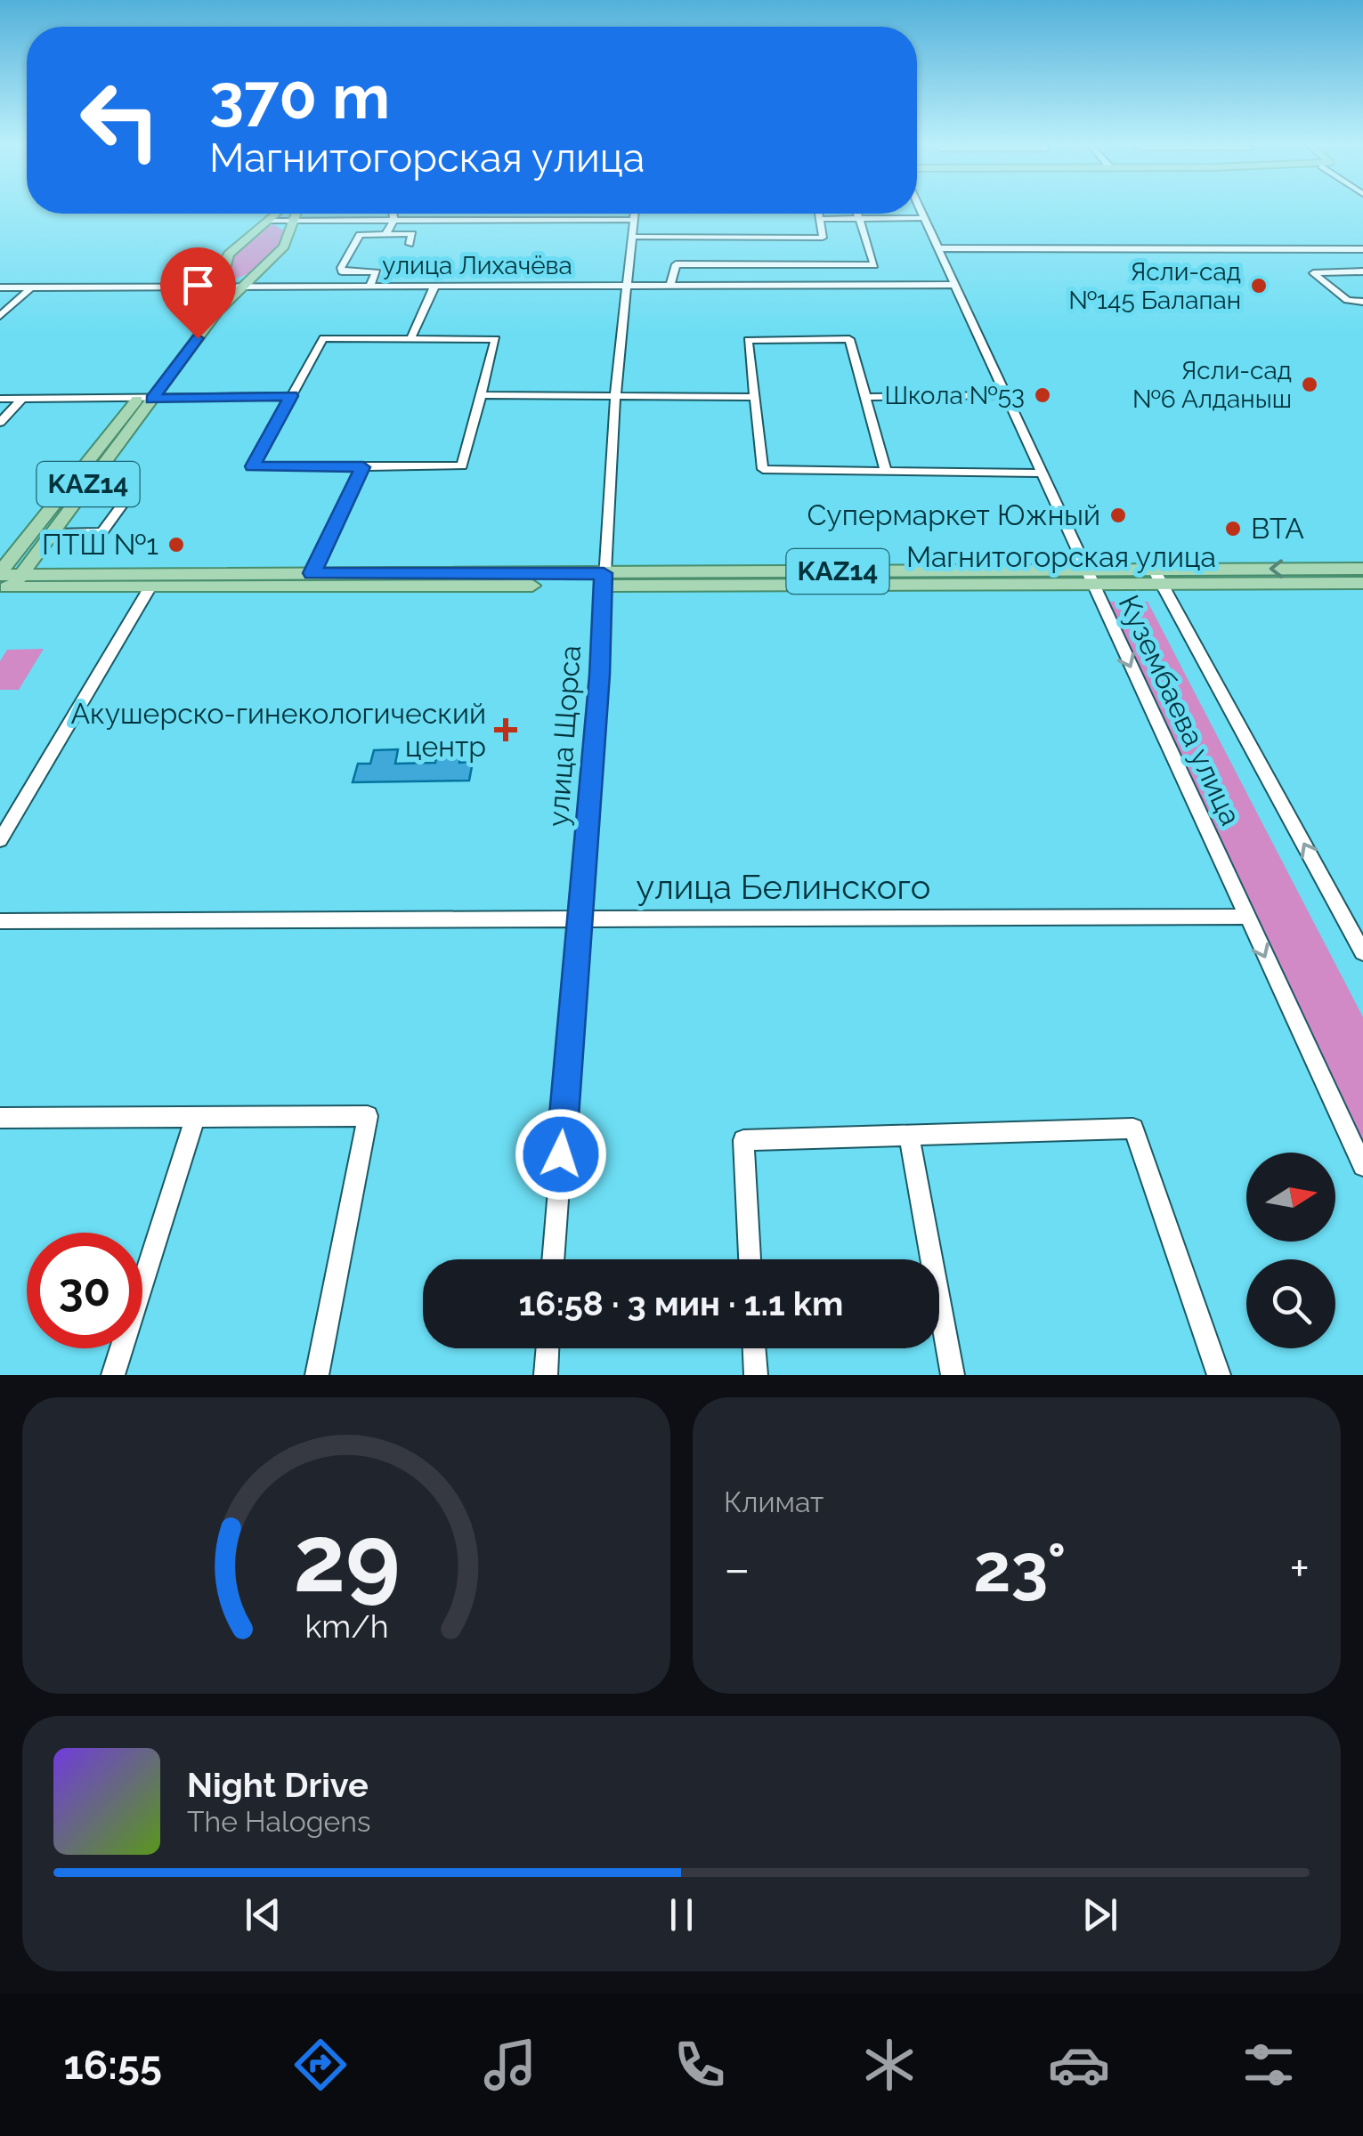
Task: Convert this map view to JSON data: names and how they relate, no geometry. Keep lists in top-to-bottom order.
{
  "streets": {
    "main road": ["KAZ14", "Магнитогорская улица"],
    "street": [
      "улица Лихачёва",
      "Кузембаева улица",
      "улица Щорса",
      "улица Белинского"
    ]
  },
  "crossings": [
    ["улица Лихачёва", "KAZ14"],
    ["улица Лихачёва", "Кузембаева улица"],
    ["улица Лихачёва", "улица Щорса"],
    ["KAZ14", "Магнитогорская улица"],
    ["Магнитогорская улица", "Кузембаева улица"],
    ["Магнитогорская улица", "улица Щорса"],
    ["Кузембаева улица", "улица Белинского"],
    ["улица Щорса", "улица Белинского"]
  ],
  "places": {
    "other": [
      "Ясли-сад №145 Балапан",
      "Ясли-сад №6 Алданыш",
      "Школа №53",
      "Супермаркет Южный",
      "BTA",
      "ПТШ №1"
    ],
    "health": ["Акушерско-гинекологический центр"]
  },
  "north": "right",
  "page": {
    "turn": ["370 m", "Магнитогорская улица"],
    "limit": "30",
    "trip": "16:58 · 3 мин · 1.1 km",
    "tile": "Климат",
    "heat": ["−", "23°", "+"],
    "song": ["Night Drive", "The Halogens"],
    "tabs": "16:55",
    "gauge": ["29", "km/h"]
  }
}
